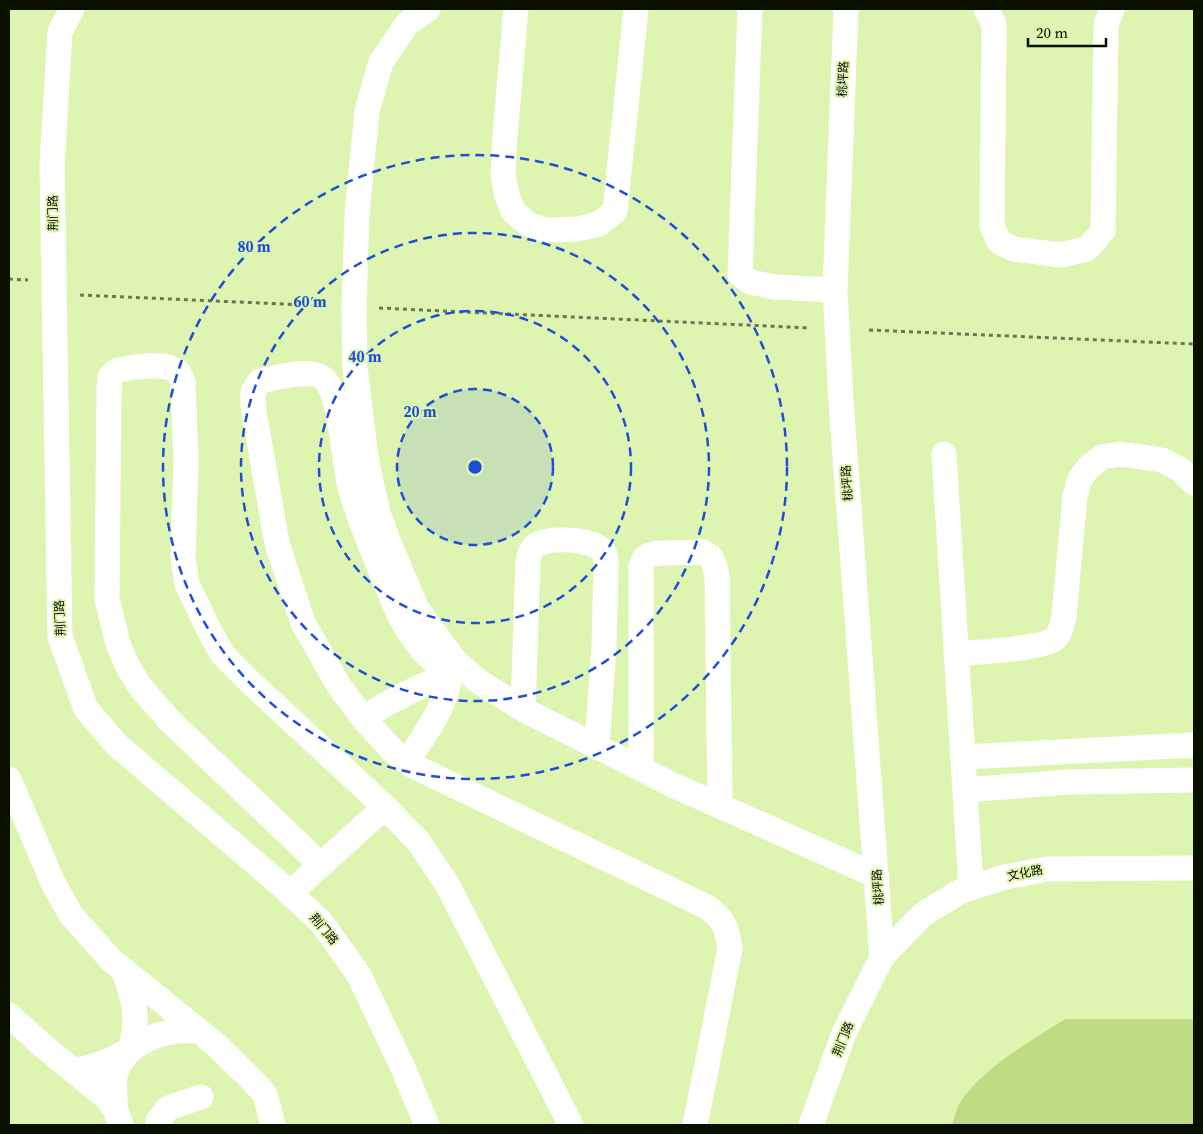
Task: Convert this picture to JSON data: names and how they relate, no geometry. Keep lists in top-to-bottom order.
{
  "streets": {
    "street": ["桃坪路", "荆门路", "文化路"]
  },
  "crossings": [
    ["桃坪路", "荆门路"],
    ["桃坪路", "文化路"],
    ["荆门路", "文化路"]
  ],
  "scale_bar": "20 m",
  "rings": [
    "80 m",
    "60 m",
    "40 m",
    "20 m"
  ]
}
